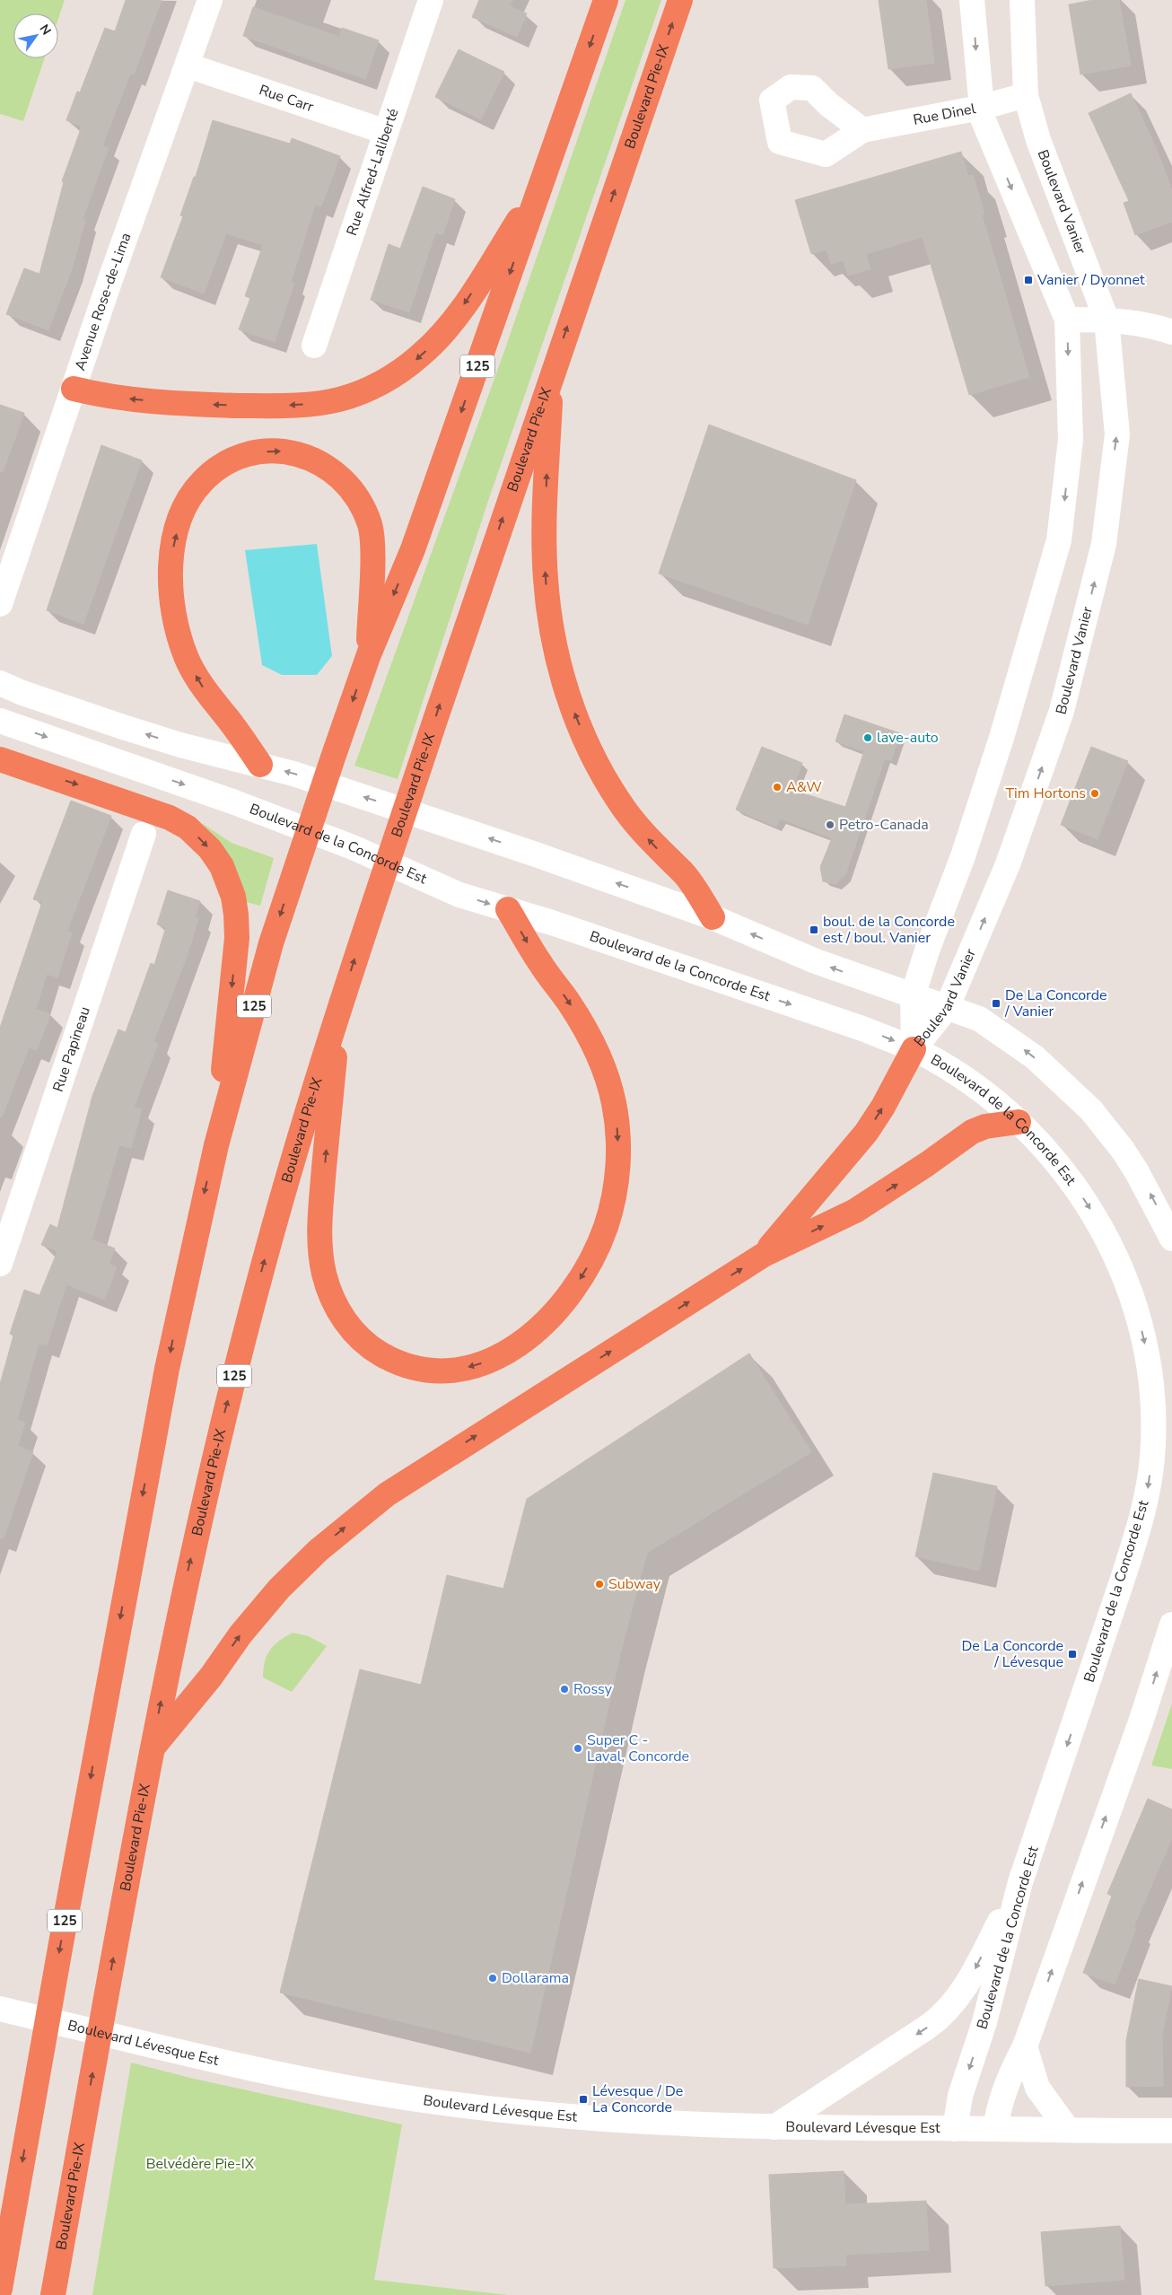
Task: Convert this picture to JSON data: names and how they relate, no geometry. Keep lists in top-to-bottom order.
{
  "streets": {
    "highway": ["Boulevard Pie-IX", "125"],
    "street": [
      "Rue Carr",
      "Rue Dinel",
      "Rue Alfred-Laliberté",
      "Boulevard Vanier",
      "Avenue Rose-de-Lima",
      "Boulevard de la Concorde Est",
      "Rue Papineau",
      "Boulevard Lévesque Est"
    ]
  },
  "crossings": [
    ["Rue Carr", "Rue Alfred-Laliberté"],
    ["Rue Carr", "Avenue Rose-de-Lima"],
    ["Rue Dinel", "Boulevard Vanier"],
    ["Boulevard Vanier", "Boulevard de la Concorde Est"],
    ["Boulevard de la Concorde Est", "Boulevard Lévesque Est"]
  ],
  "parks": ["Belvédère Pie-IX"],
  "places": {
    "transit": [
      "Vanier / Dyonnet",
      "boul. de la Concorde est / boul. Vanier",
      "De La Concorde / Vanier",
      "De La Concorde / Lévesque",
      "Lévesque / De La Concorde"
    ],
    "other": [
      "lave-auto",
      "A&W",
      "Tim Hortons",
      "Petro-Canada",
      "Subway",
      "Rossy",
      "Super C - Laval, Concorde",
      "Dollarama"
    ]
  },
  "north": "top right"
}
